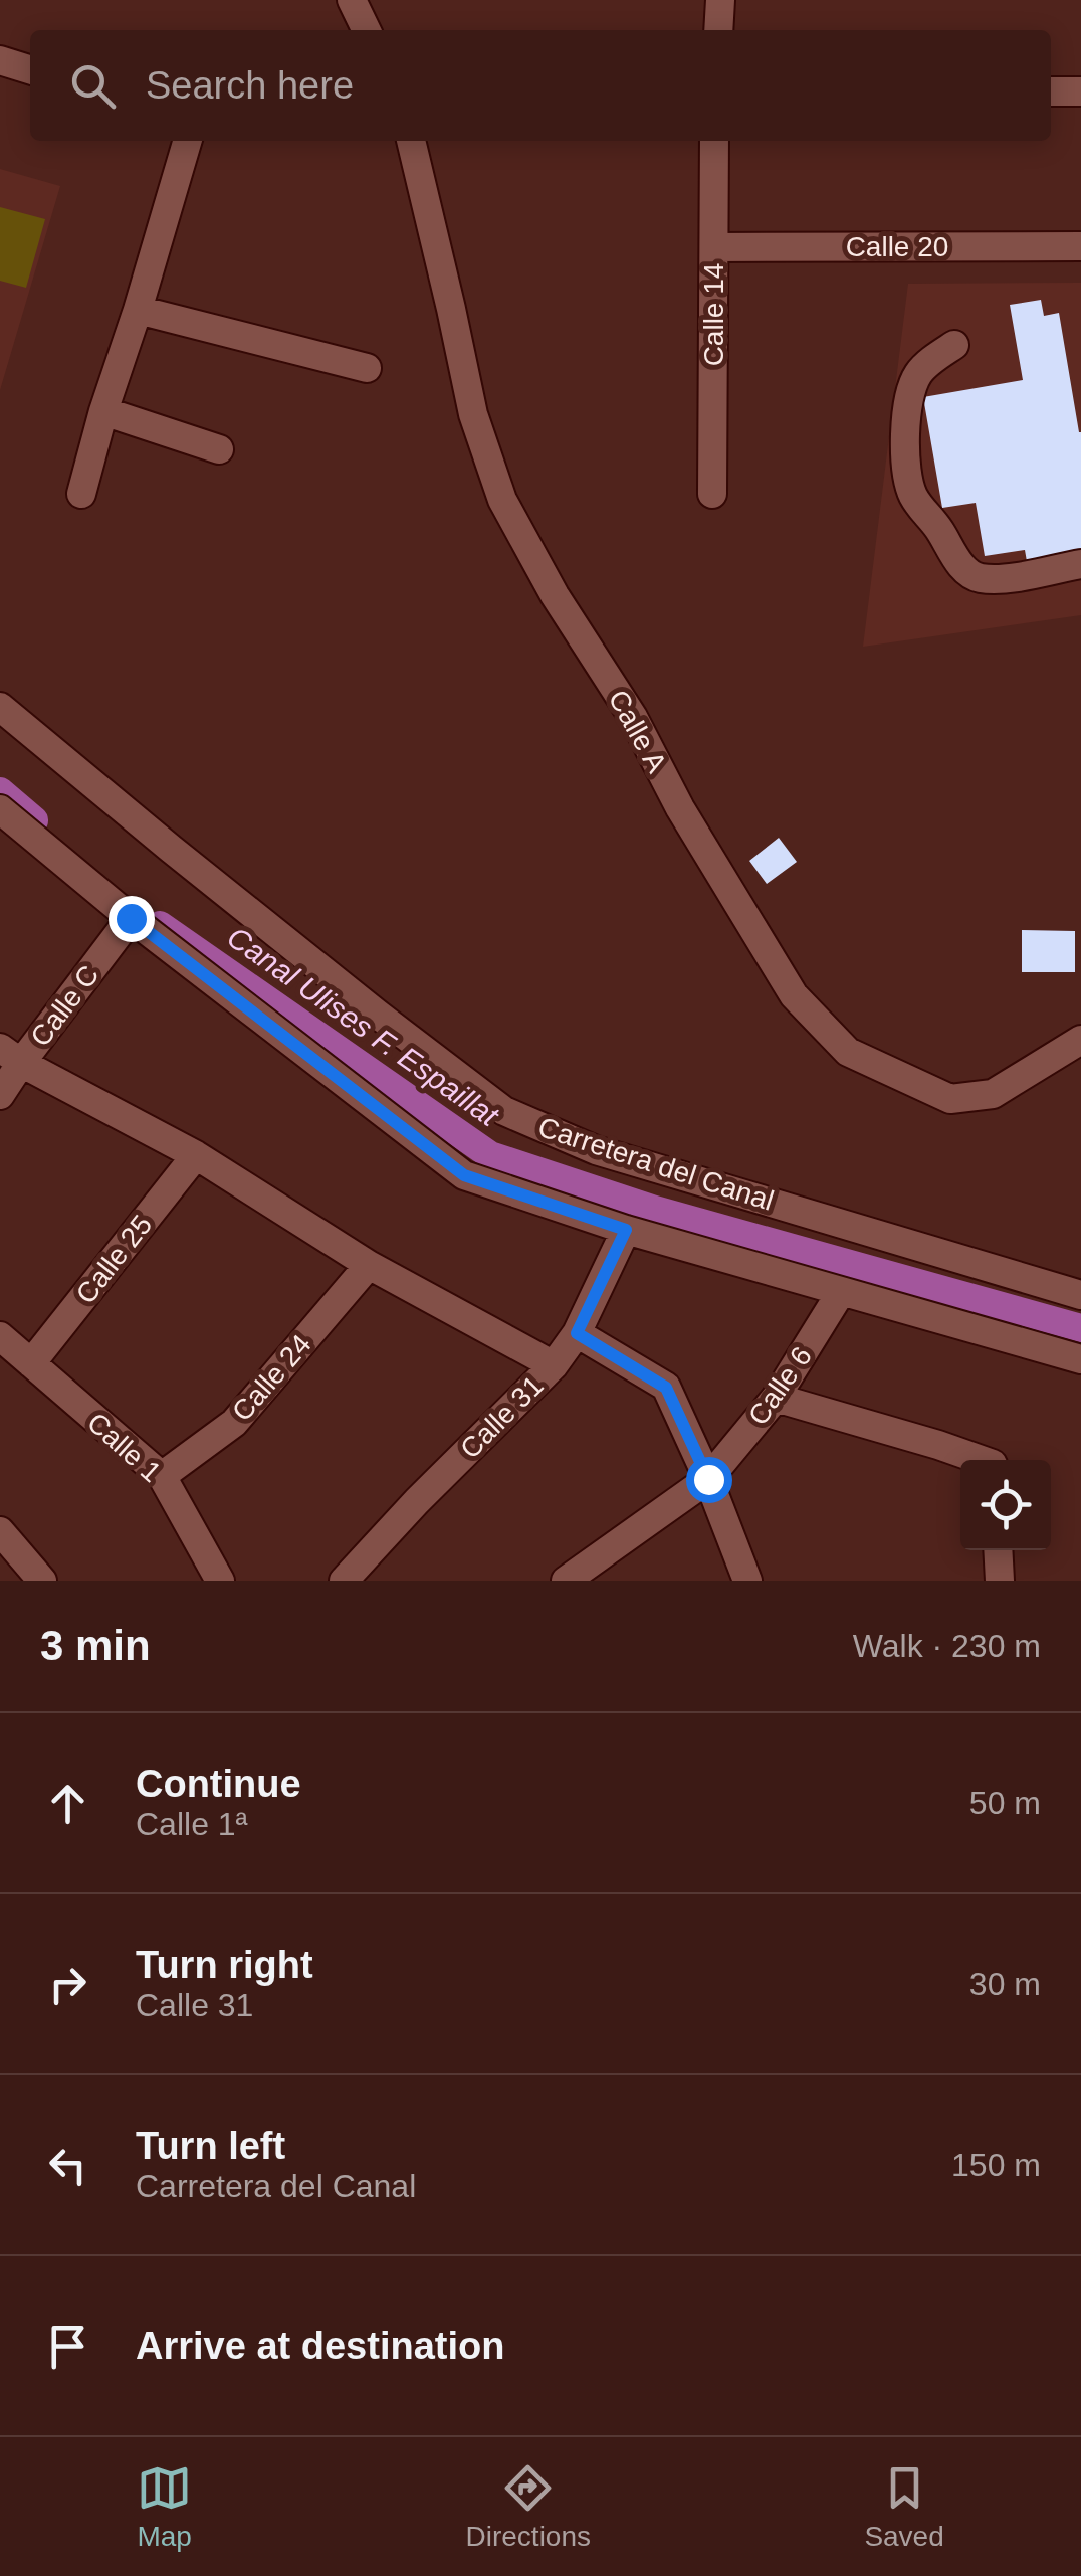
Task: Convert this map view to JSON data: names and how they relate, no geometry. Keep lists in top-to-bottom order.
{
  "streets": {
    "street": [
      "Calle 20",
      "Calle 14",
      "Calle A",
      "Calle C",
      "Carretera del Canal",
      "Calle 25",
      "Calle 24",
      "Calle 6",
      "Calle 31",
      "Calle 1"
    ]
  },
  "crossings": [
    ["Calle 20", "Calle 14"],
    ["Calle 25", "Calle 1"],
    ["Calle 24", "Calle 1"]
  ],
  "water": ["Canal Ulises F. Espaillat"],
  "page": {
    "search": "Search here",
    "heading": ["3 min", "Walk · 230 m"],
    "list": [
      ["Continue", "Calle 1ª", "50 m"],
      ["Turn right", "Calle 31", "30 m"],
      ["Turn left", "Carretera del Canal", "150 m"],
      "Arrive at destination"
    ],
    "nav": ["Map", "Directions", "Saved"]
  }
}
